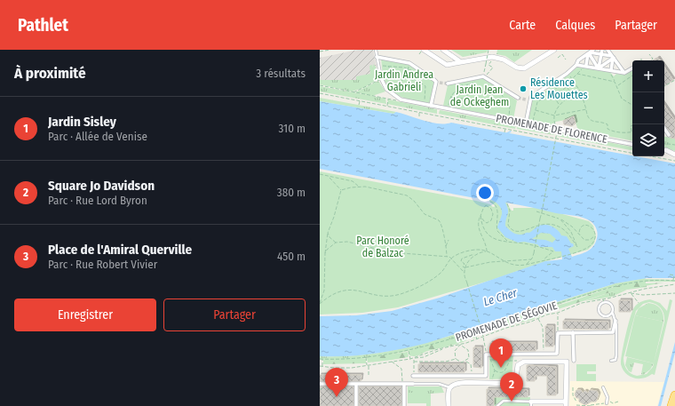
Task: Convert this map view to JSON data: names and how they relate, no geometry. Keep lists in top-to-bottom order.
{
  "streets": {
    "street": ["PROMENADE DE FLORENCE"],
    "path": ["PROMENADE DE SÉGOVIE"]
  },
  "water": ["Le Cher"],
  "parks": ["Jardin Andrea Gabrieli", "Jardin Jean de Ockeghem", "Parc Honoré de Balzac"],
  "places": ["Résidence Les Mouettes"],
  "page": {
    "header": "Pathlet",
    "nav": ["Carte", "Calques", "Partager"],
    "heading": ["À proximité", "3 résultats"],
    "map_buttons": ["+", "−"],
    "list": [
      {
        "mark": "1",
        "name": "Jardin Sisley",
        "note": "Parc · Allée de Venise",
        "value": "310 m"
      },
      {
        "mark": "2",
        "name": "Square Jo Davidson",
        "note": "Parc · Rue Lord Byron",
        "value": "380 m"
      },
      {
        "mark": "3",
        "name": "Place de l'Amiral Querville",
        "note": "Parc · Rue Robert Vivier",
        "value": "450 m"
      }
    ],
    "buttons": ["Enregistrer", "Partager"],
    "pins": ["1", "3", "2"]
  }
}
